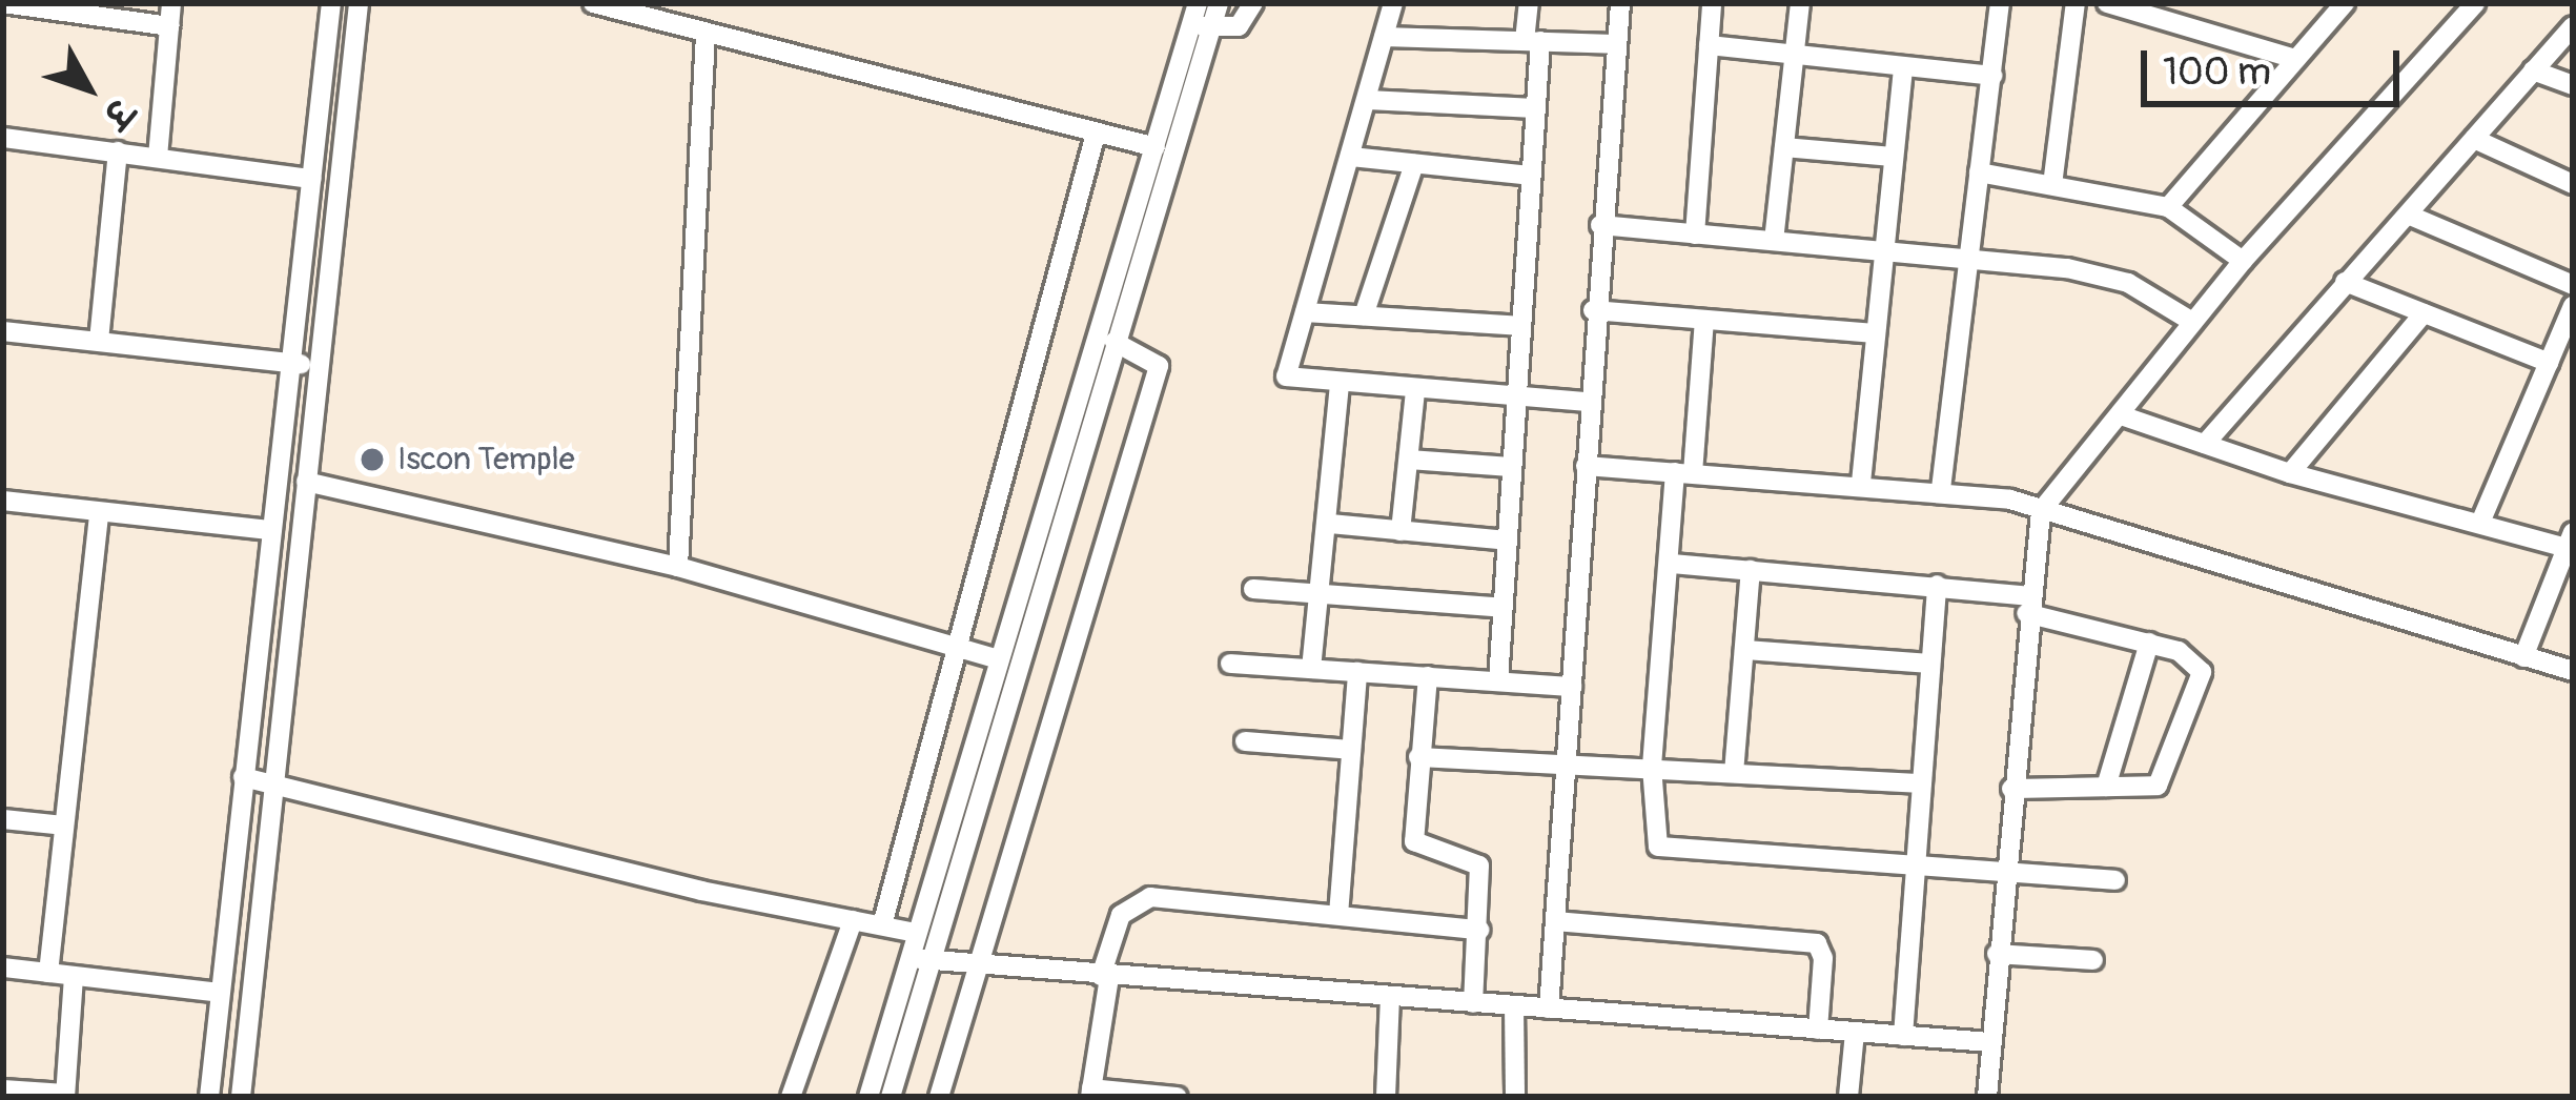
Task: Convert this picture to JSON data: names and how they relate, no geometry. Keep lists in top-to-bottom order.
{
  "places": ["Iscon Temple"],
  "scale_bar": "100 m",
  "north": "bottom right"
}
